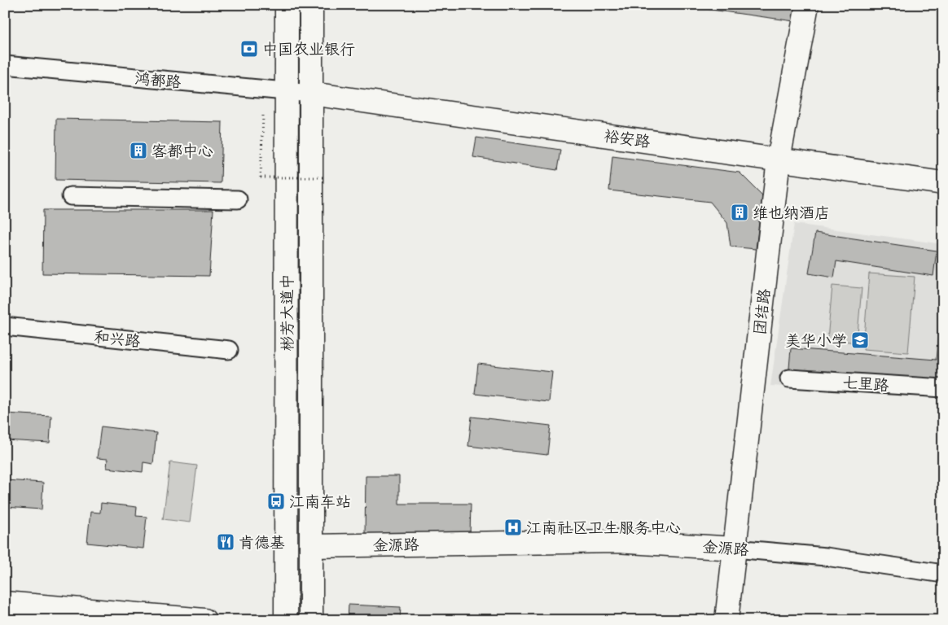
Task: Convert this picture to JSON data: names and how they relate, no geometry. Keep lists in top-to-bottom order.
{
  "streets": {
    "street": [
      "鸿都路",
      "裕安路",
      "团结路",
      "彬芳大道中",
      "和兴路",
      "七里路",
      "金源路"
    ]
  },
  "crossings": [
    ["鸿都路", "裕安路"],
    ["鸿都路", "彬芳大道中"],
    ["裕安路", "团结路"],
    ["裕安路", "彬芳大道中"],
    ["团结路", "金源路"],
    ["彬芳大道中", "金源路"]
  ],
  "places": {
    "bank": ["中国农业银行"],
    "building": ["客都中心", "维也纳酒店"],
    "school or university": ["美华小学"],
    "bus stop": ["江南车站"],
    "hospital": ["江南社区卫生服务中心"],
    "restaurant": ["肯德基"]
  }
}
